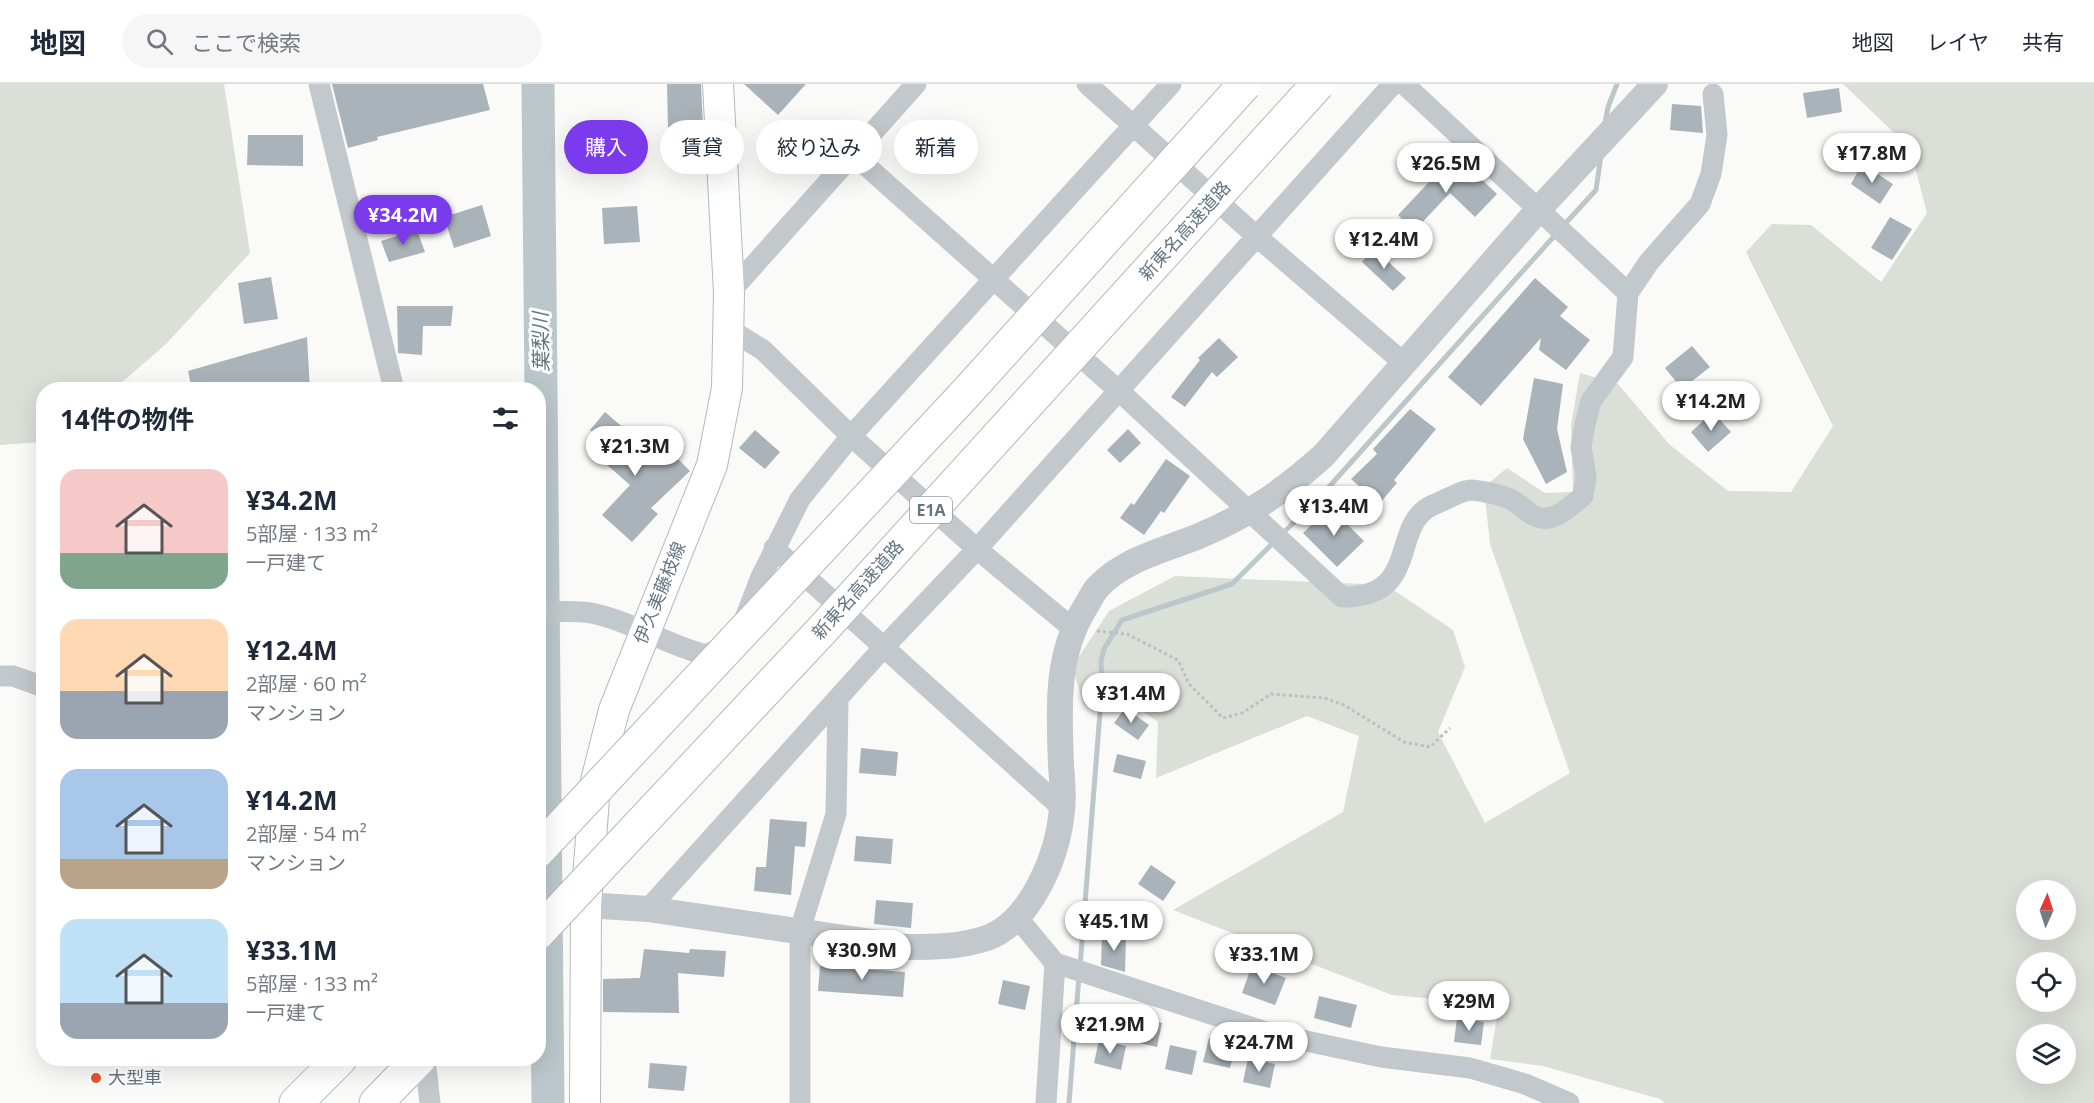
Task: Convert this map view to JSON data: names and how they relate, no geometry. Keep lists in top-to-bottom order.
{
  "streets": {
    "highway": ["新東名高速道路", "E1A"],
    "main road": ["伊久美藤枝線"]
  },
  "water": ["葉梨川"],
  "places": ["大型車"],
  "north": "top",
  "page": {
    "header": "地図",
    "search": "ここで検索",
    "nav": ["地図", "レイヤ", "共有"],
    "chip": [
      "購入",
      "賃貸",
      "絞り込み",
      "新着"
    ],
    "price": [
      "¥17.8M",
      "¥26.5M",
      "¥34.2M",
      "¥12.4M",
      "¥14.2M",
      "¥21.3M",
      "¥13.4M",
      "¥31.4M",
      "¥45.1M",
      "¥30.9M",
      "¥33.1M",
      "¥29M",
      "¥21.9M",
      "¥24.7M"
    ],
    "heading": "14件の物件",
    "list": [
      {
        "name": "¥34.2M",
        "note": "5部屋 · 133 m² · 一戸建て"
      },
      {
        "name": "¥12.4M",
        "note": "2部屋 · 60 m² · マンション"
      },
      {
        "name": "¥14.2M",
        "note": "2部屋 · 54 m² · マンション"
      },
      {
        "name": "¥33.1M",
        "note": "5部屋 · 133 m² · 一戸建て"
      }
    ]
  }
}
